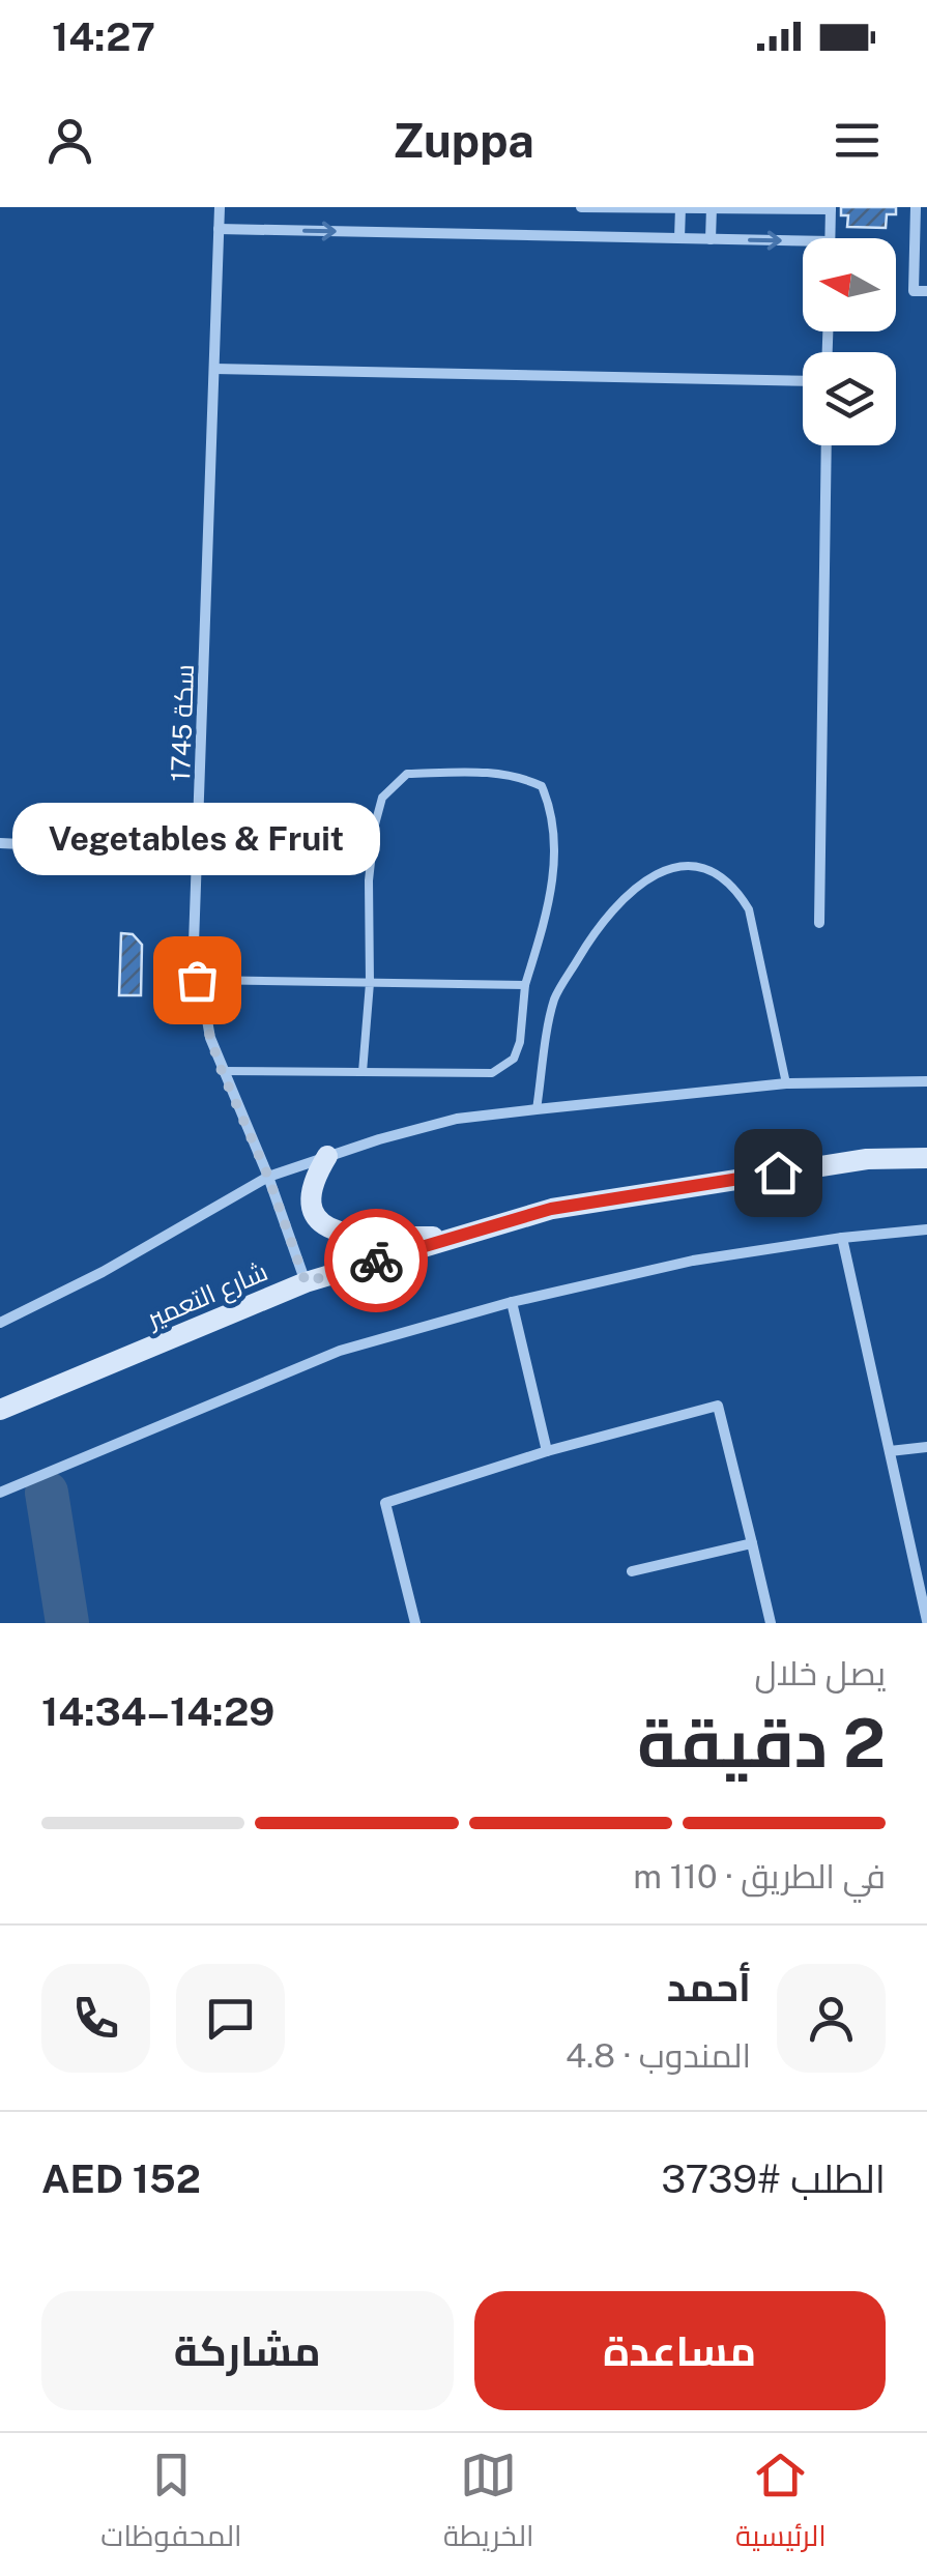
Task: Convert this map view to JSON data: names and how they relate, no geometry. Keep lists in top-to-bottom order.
{
  "streets": {
    "main road": ["شارع التعمير"],
    "street": ["سكة 1745"]
  },
  "crossings": [
    ["سكة 1745", "شارع التعمير"]
  ],
  "places": ["Vegetables & Fruit"],
  "north": "left",
  "page": {
    "status": "14:27",
    "header": "Zuppa",
    "bubble": "Vegetables & Fruit",
    "heading": ["2 دقيقة", "يصل خلال", "14:29–14:34"],
    "panel": [
      "أحمد",
      "المندوب · 4.8",
      "الطلب #3739",
      "AED 152"
    ],
    "bar": "في الطريق · 110 m",
    "buttons": ["مساعدة", "مشاركة"],
    "tabs": ["الرئيسية", "الخريطة", "المحفوظات"]
  }
}
